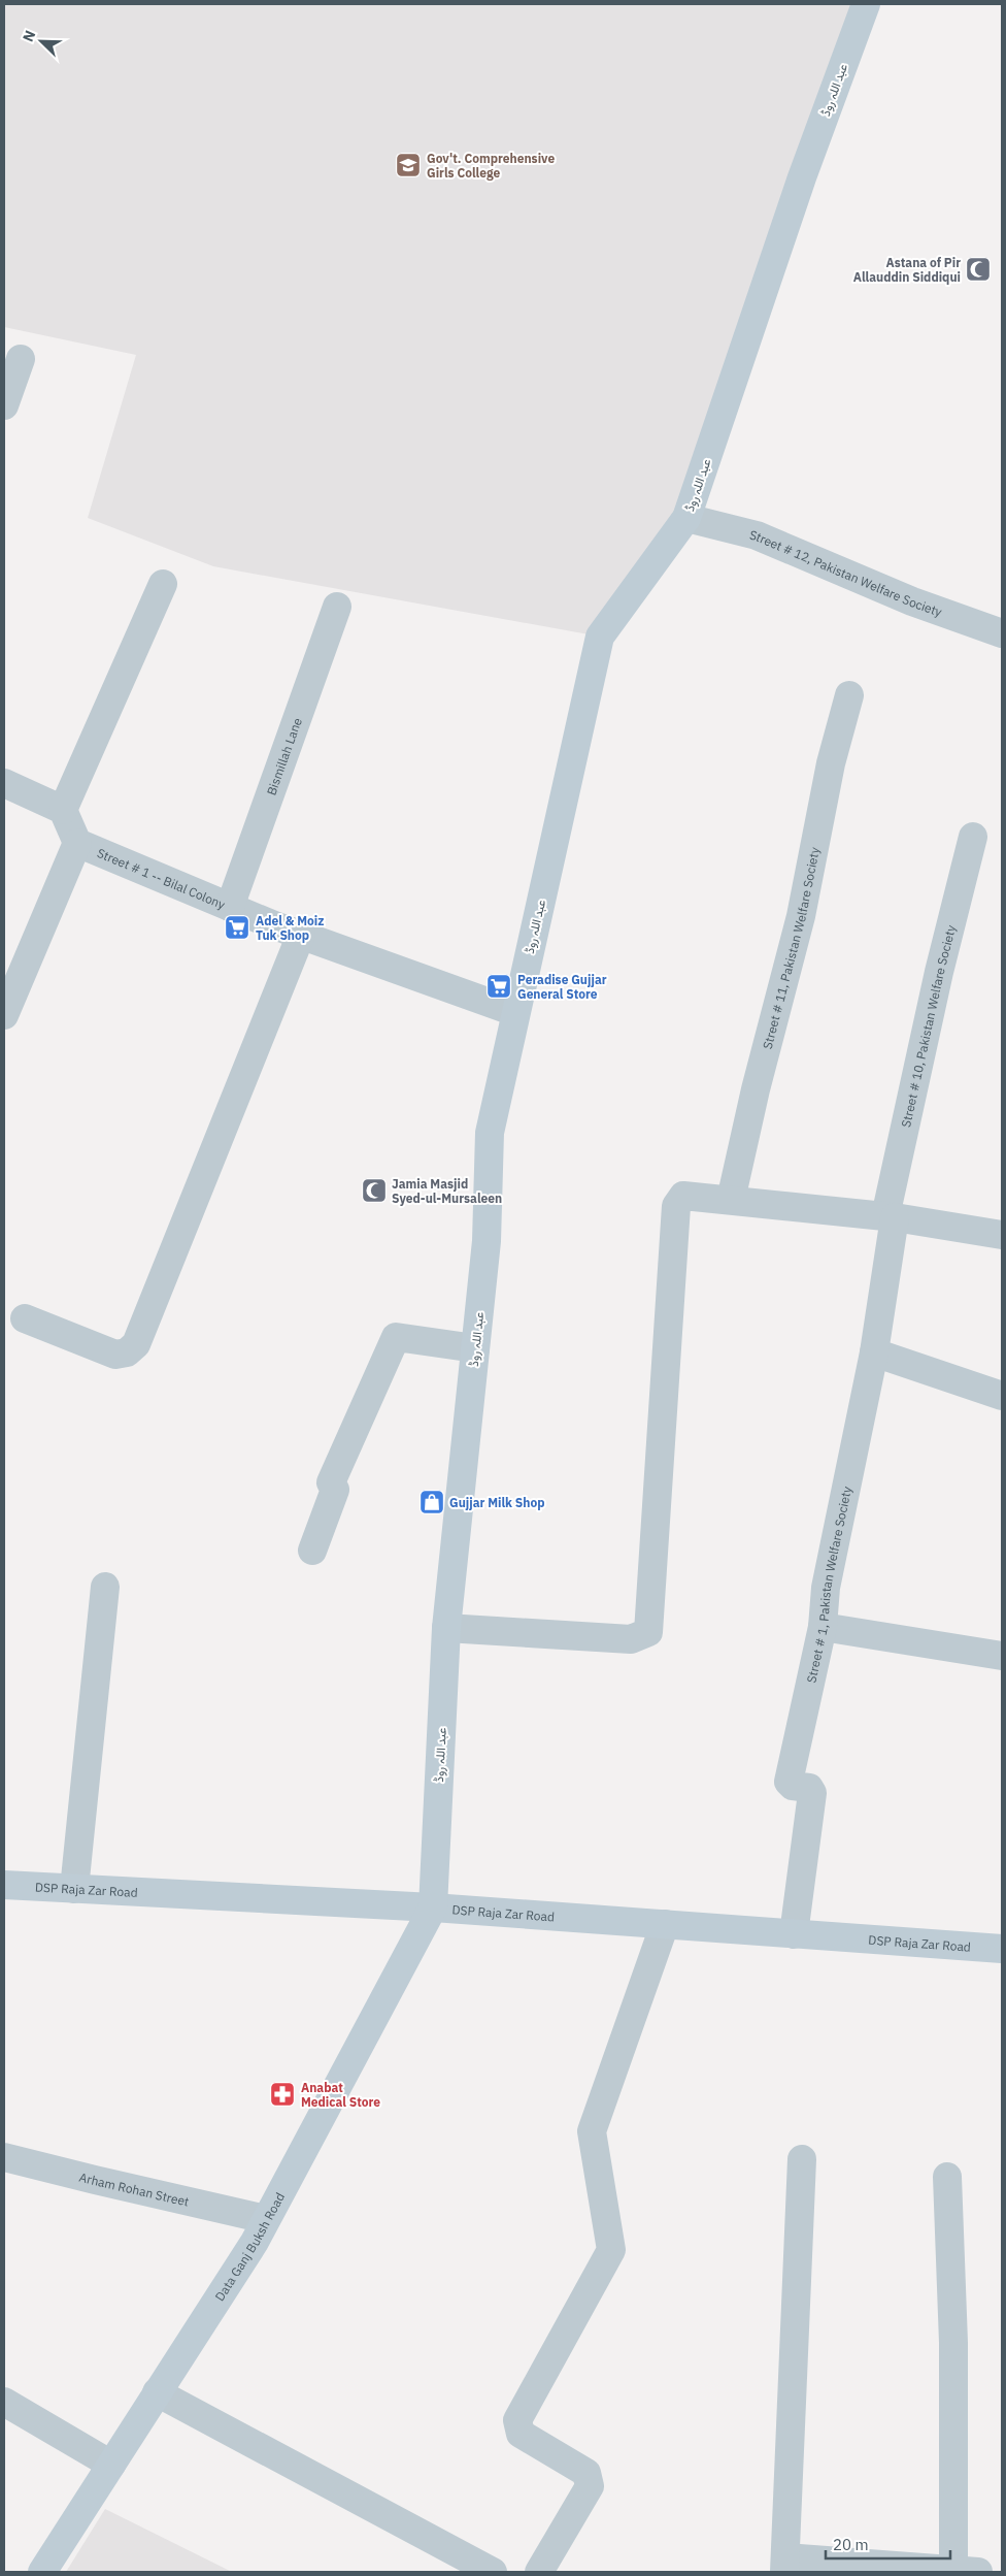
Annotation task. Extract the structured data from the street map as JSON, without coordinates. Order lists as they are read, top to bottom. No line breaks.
{"streets":{"street":["عبد اللہ روڈ","Street # 12, Pakistan Welfare Society","Bismillah Lane","Street # 1 -- Bilal Colony","Street # 11, Pakistan Welfare Society","Street # 10, Pakistan Welfare Society","Street # 1, Pakistan Welfare Society","DSP Raja Zar Road","Arham Rohan Street","Data Ganj Buksh Road"]},"crossings":[["عبد اللہ روڈ","Street # 12, Pakistan Welfare Society"],["عبد اللہ روڈ","Street # 1 -- Bilal Colony"],["عبد اللہ روڈ","DSP Raja Zar Road"],["عبد اللہ روڈ","Data Ganj Buksh Road"],["Bismillah Lane","Street # 1 -- Bilal Colony"],["Street # 10, Pakistan Welfare Society","Street # 1, Pakistan Welfare Society"],["Street # 1, Pakistan Welfare Society","DSP Raja Zar Road"],["DSP Raja Zar Road","Data Ganj Buksh Road"],["Arham Rohan Street","Data Ganj Buksh Road"]],"places":{"school or university":["Gov't. Comprehensive Girls College"],"mosque":["Astana of Pir Allauddin Siddiqui","Jamia Masjid Syed-ul-Mursaleen"],"supermarket":["Adel & Moiz Tuk Shop","Peradise Gujjar General Store"],"shop":["Gujjar Milk Shop"],"pharmacy":["Anabat Medical Store"]},"scale_bar":"20 m","north":"top left"}
